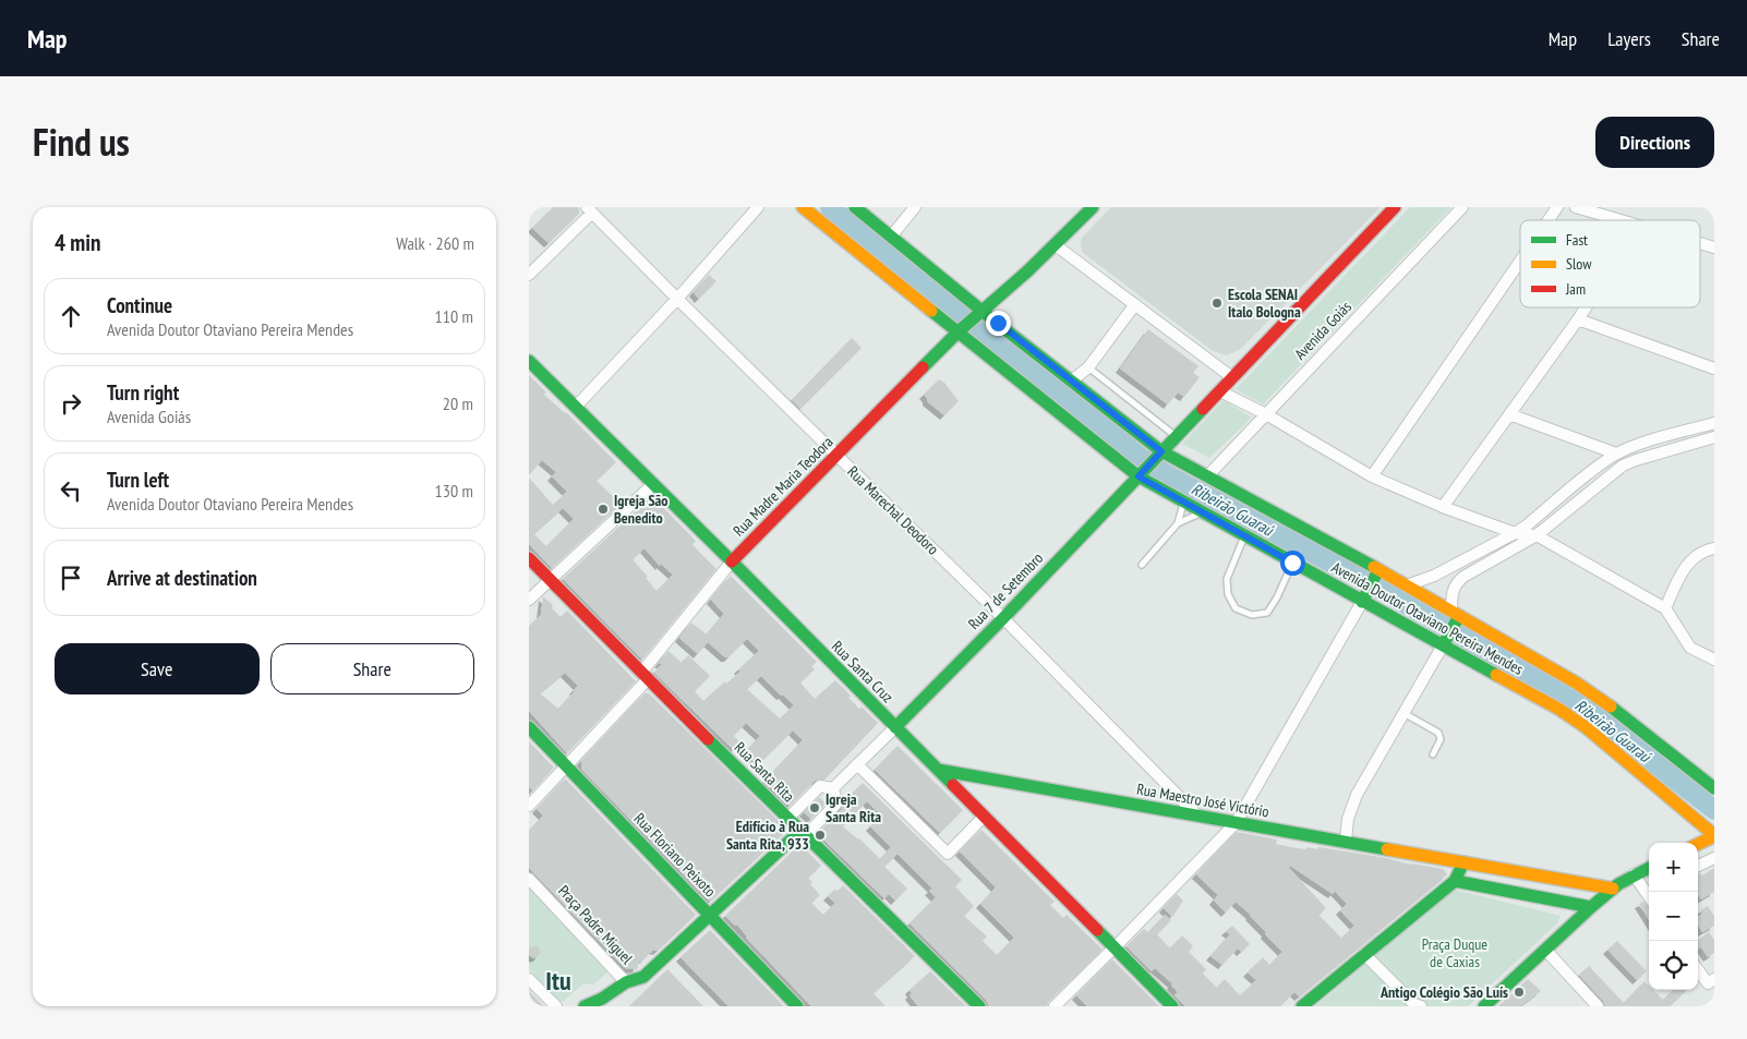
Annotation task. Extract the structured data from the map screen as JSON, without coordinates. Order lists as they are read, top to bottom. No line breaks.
{"streets":{"street":["Avenida Goiás","Rua Madre Maria Teodora","Rua Marechal Deodoro","Rua 7 de Setembro","Avenida Doutor Otaviano Pereira Mendes","Rua Santa Cruz","Rua Santa Rita","Rua Maestro José Victório","Rua Floriano Peixoto","Praça Padre Miguel"]},"crossings":[["Avenida Goiás","Avenida Doutor Otaviano Pereira Mendes"],["Rua Madre Maria Teodora","Rua Marechal Deodoro"],["Rua Madre Maria Teodora","Avenida Doutor Otaviano Pereira Mendes"],["Rua Madre Maria Teodora","Rua Santa Cruz"],["Rua Madre Maria Teodora","Rua Santa Rita"],["Rua Madre Maria Teodora","Rua Floriano Peixoto"],["Rua Marechal Deodoro","Rua 7 de Setembro"],["Rua Marechal Deodoro","Rua Maestro José Victório"],["Rua 7 de Setembro","Avenida Doutor Otaviano Pereira Mendes"],["Rua 7 de Setembro","Rua Santa Cruz"],["Rua Santa Cruz","Rua Maestro José Victório"]],"districts":["Itu"],"water":["Ribeirão Guaraú"],"parks":["Praça Duque de Caxias"],"places":["Escola SENAI Italo Bologna","Igreja São Benedito","Igreja Santa Rita","Edifício à Rua Santa Rita, 933","Antigo Colégio São Luís"],"legend":["Fast","Slow","Jam"],"page":{"header":"Map","nav":["Map","Layers","Share"],"title":"Find us","buttons":["Directions",["Save","Share"]],"heading":["4 min","Walk · 260 m"],"list":[["Continue","Avenida Doutor Otaviano Pereira Mendes","110 m"],["Turn right","Avenida Goiás","20 m"],["Turn left","Avenida Doutor Otaviano Pereira Mendes","130 m"],"Arrive at destination"],"map_buttons":["+","−"]}}
